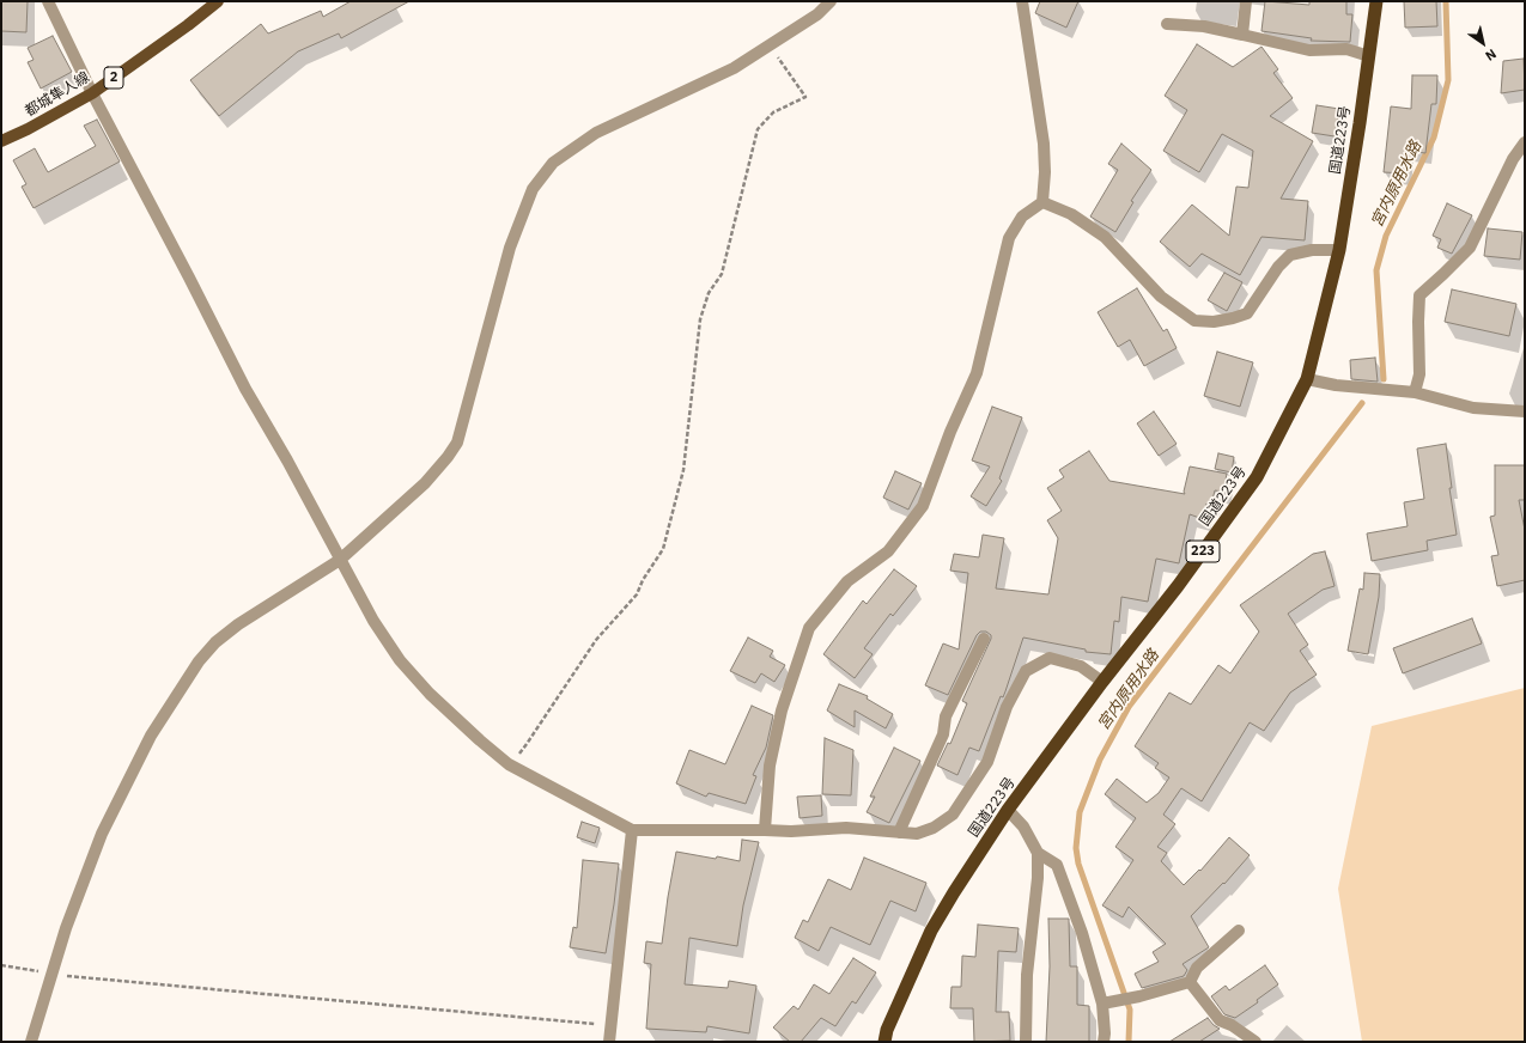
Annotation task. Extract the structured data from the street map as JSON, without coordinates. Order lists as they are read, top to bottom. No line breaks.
{"streets":{"highway":["国道223号","223"],"main road":["2","都城隼人線"]},"water":["宮内原用水路"],"north":"bottom right"}
